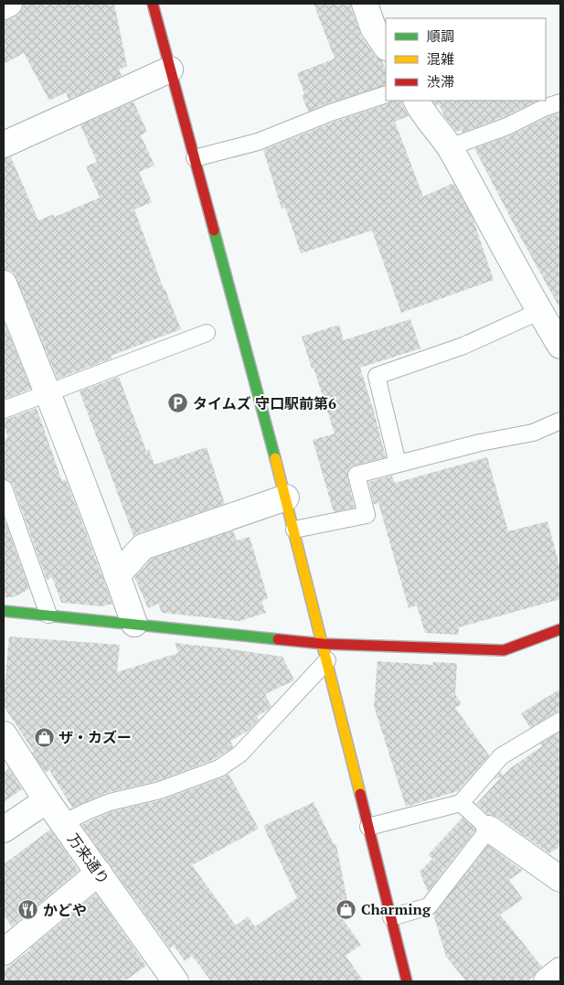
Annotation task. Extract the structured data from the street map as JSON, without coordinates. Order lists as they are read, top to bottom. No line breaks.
{"streets":{"street":["万来通り"]},"places":{"parking":["タイムズ 守口駅前第6"],"shop":["ザ・カズー","Charming"],"restaurant":["かどや"]},"legend":["順調","混雑","渋滞"]}
